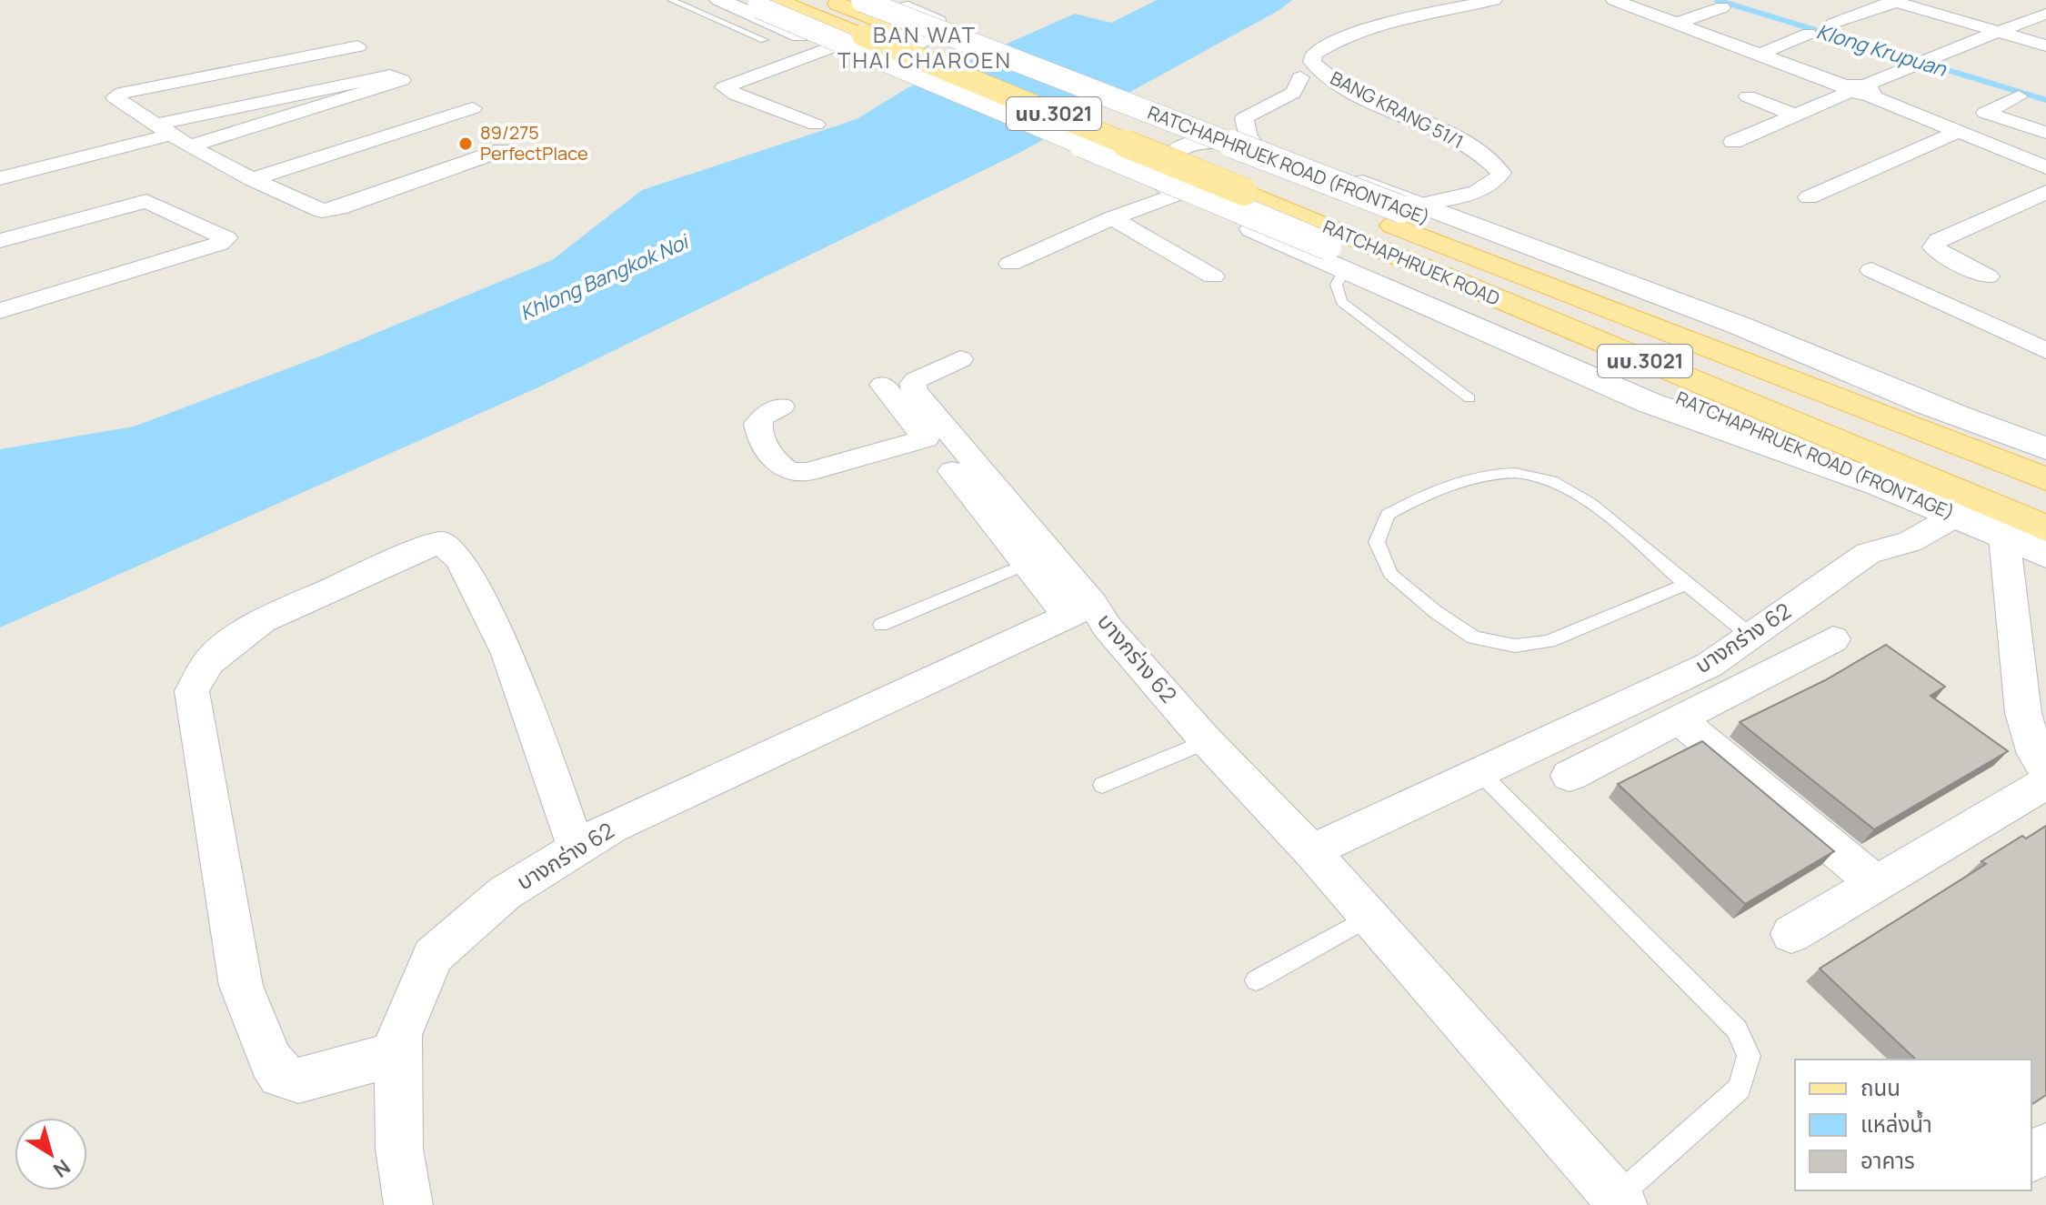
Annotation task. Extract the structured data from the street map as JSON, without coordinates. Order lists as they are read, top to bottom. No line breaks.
{"streets":{"main road":["นบ.3021","RATCHAPHRUEK ROAD (FRONTAGE)","RATCHAPHRUEK ROAD"],"street":["BANG KRANG 51/1","บางกร่าง 62"]},"crossings":[["BANG KRANG 51/1","RATCHAPHRUEK ROAD (FRONTAGE)"],["RATCHAPHRUEK ROAD (FRONTAGE)","RATCHAPHRUEK ROAD"],["RATCHAPHRUEK ROAD (FRONTAGE)","บางกร่าง 62"]],"districts":["BAN WAT THAI CHAROEN"],"water":["Klong Krupuan","Khlong Bangkok Noi"],"places":["89/275 PerfectPlace"],"legend":["ถนน","แหล่งน้ำ","อาคาร"],"north":"bottom right"}
